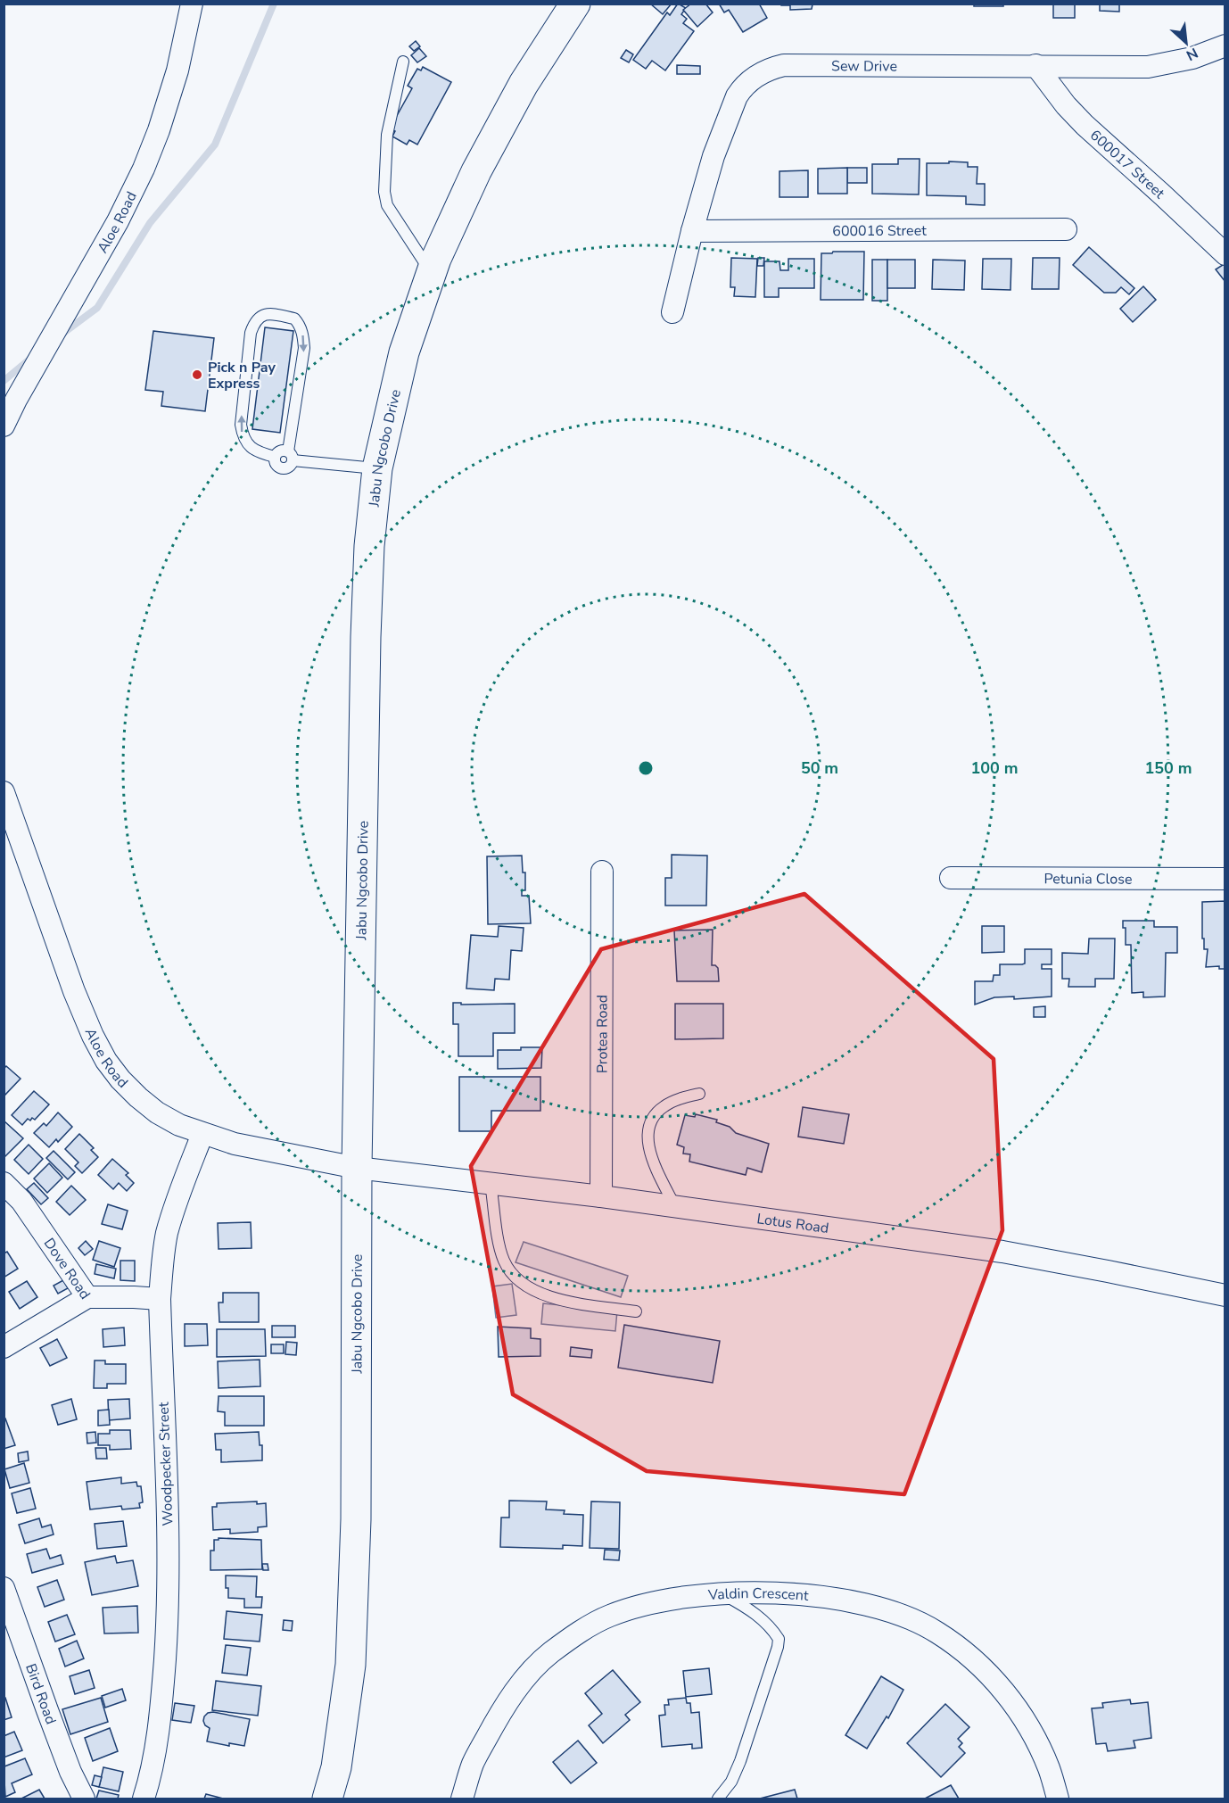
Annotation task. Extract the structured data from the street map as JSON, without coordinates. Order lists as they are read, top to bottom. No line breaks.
{"streets":{"main road":["Jabu Ngcobo Drive"],"street":["Sew Drive","600017 Street","Aloe Road","600016 Street","Petunia Close","Protea Road","Lotus Road","Dove Road","Woodpecker Street","Valdin Crescent","Bird Road"]},"crossings":[["Sew Drive","600017 Street"],["Sew Drive","600016 Street"],["Aloe Road","Jabu Ngcobo Drive"],["Aloe Road","Lotus Road"],["Aloe Road","Woodpecker Street"],["Jabu Ngcobo Drive","Lotus Road"],["Protea Road","Lotus Road"],["Dove Road","Woodpecker Street"]],"places":["Pick n Pay Express"],"north":"bottom right","rings":["50 m","100 m","150 m"]}
